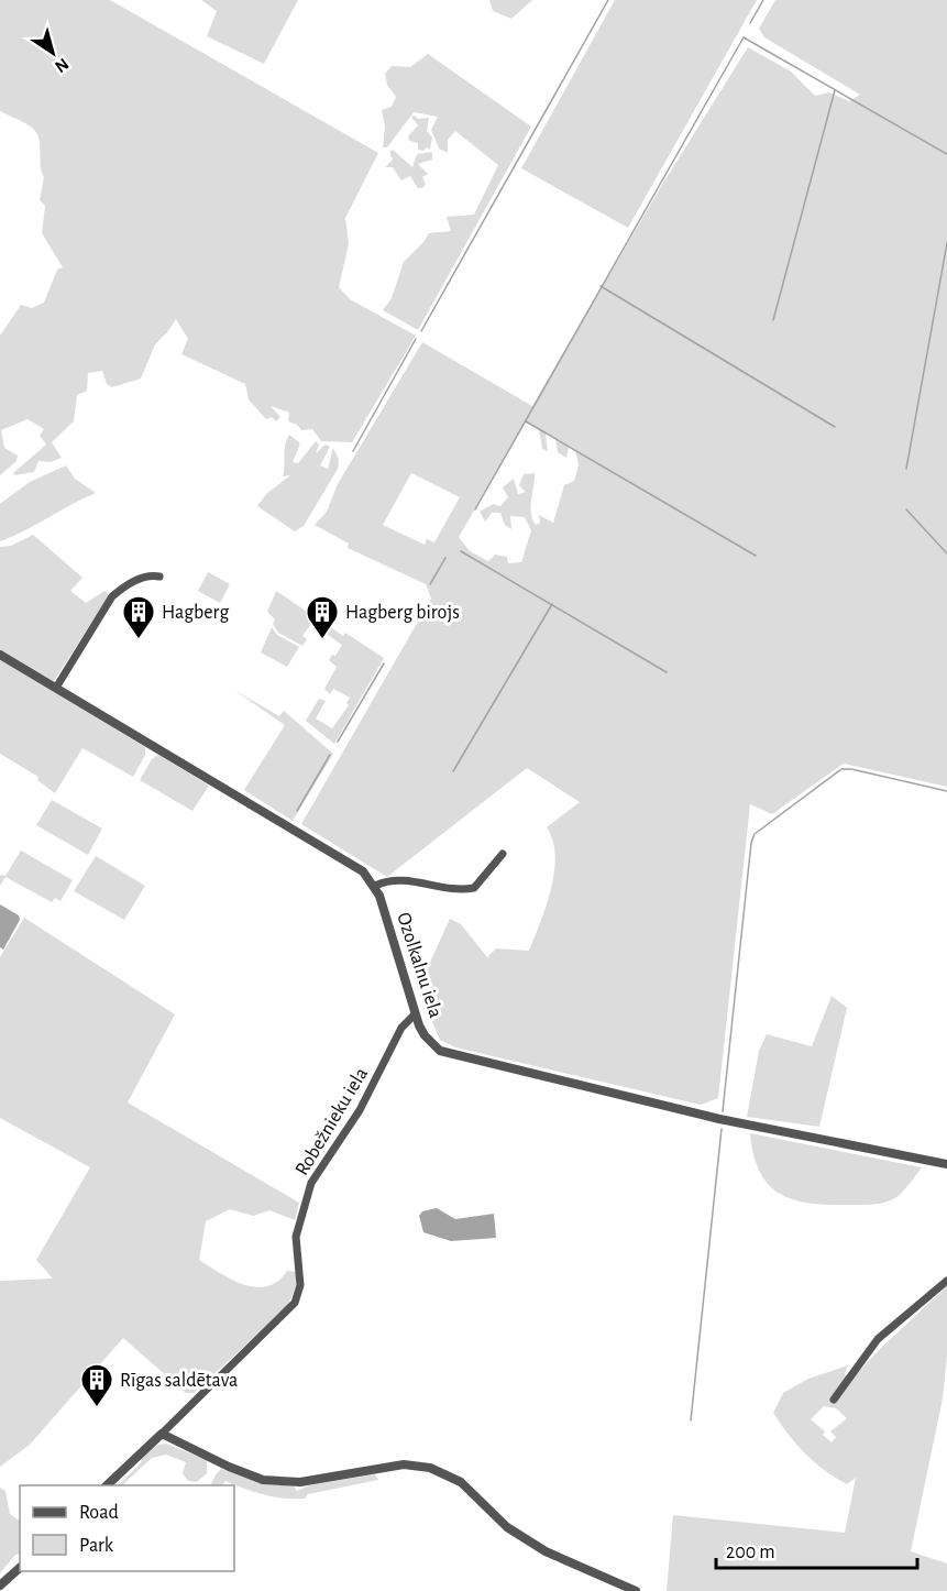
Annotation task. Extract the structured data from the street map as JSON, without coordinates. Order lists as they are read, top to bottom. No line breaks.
{"streets":{"street":["Ozolkalnu iela","Robežnieku iela"]},"crossings":[["Ozolkalnu iela","Robežnieku iela"]],"places":{"building":["Hagberg","Hagberg birojs","Rīgas saldētava"]},"legend":["Road","Park"],"scale_bar":"200 m","north":"bottom right"}
